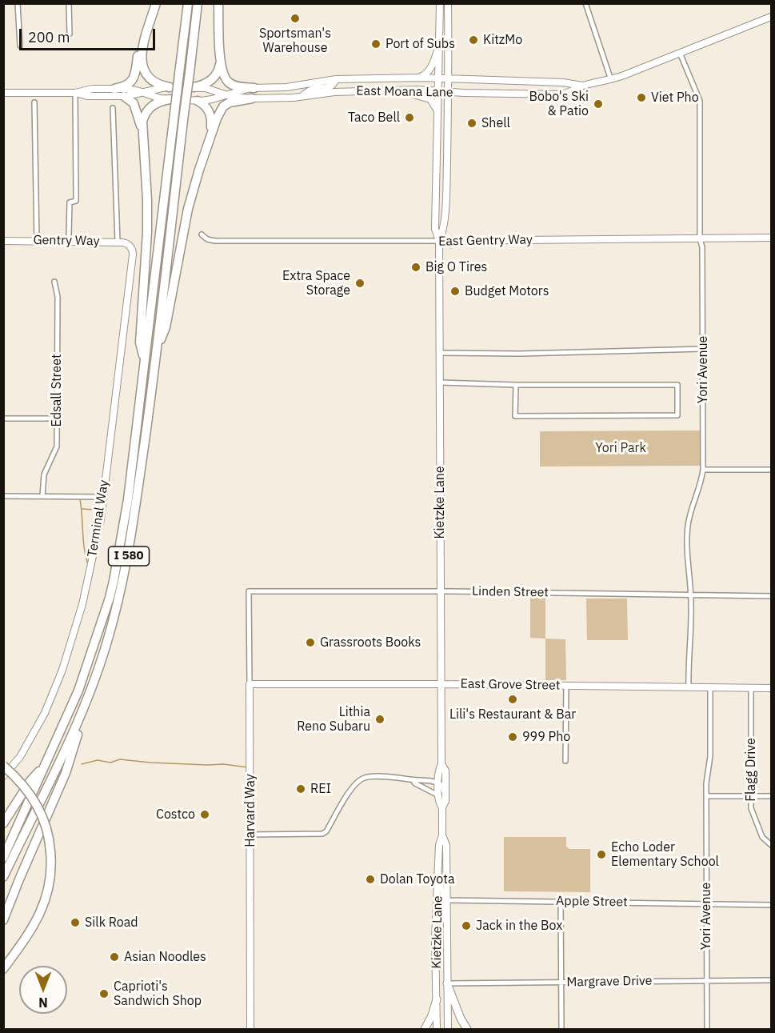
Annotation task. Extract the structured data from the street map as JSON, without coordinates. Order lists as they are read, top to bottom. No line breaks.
{"streets":{"highway":["I 580"],"main road":["East Moana Lane","Gentry Way","East Gentry Way","Kietzke Lane","Terminal Way","East Grove Street","Harvard Way"],"street":["Yori Avenue","Edsall Street","Linden Street","Flagg Drive","Apple Street","Margrave Drive"]},"crossings":[["East Moana Lane","Yori Avenue"],["East Moana Lane","Kietzke Lane"],["Gentry Way","Terminal Way"],["East Gentry Way","Yori Avenue"],["East Gentry Way","Kietzke Lane"],["Yori Avenue","Linden Street"],["Yori Avenue","East Grove Street"],["Yori Avenue","Apple Street"],["Yori Avenue","Margrave Drive"],["Kietzke Lane","Linden Street"],["Kietzke Lane","East Grove Street"],["Kietzke Lane","Apple Street"],["Kietzke Lane","Margrave Drive"],["Linden Street","Harvard Way"],["East Grove Street","Flagg Drive"],["East Grove Street","Harvard Way"]],"parks":["Yori Park"],"places":["Sportsman's Warehouse","KitzMo","Port of Subs","Viet Pho","Bobo's Ski & Patio","Taco Bell","Shell","Big O Tires","Extra Space Storage","Budget Motors","Grassroots Books","Lili's Restaurant & Bar","Lithia Reno Subaru","999 Pho","REI","Costco","Echo Loder Elementary School","Dolan Toyota","Silk Road","Jack in the Box","Asian Noodles","Caprioti's Sandwich Shop"],"scale_bar":"200 m","north":"bottom"}
